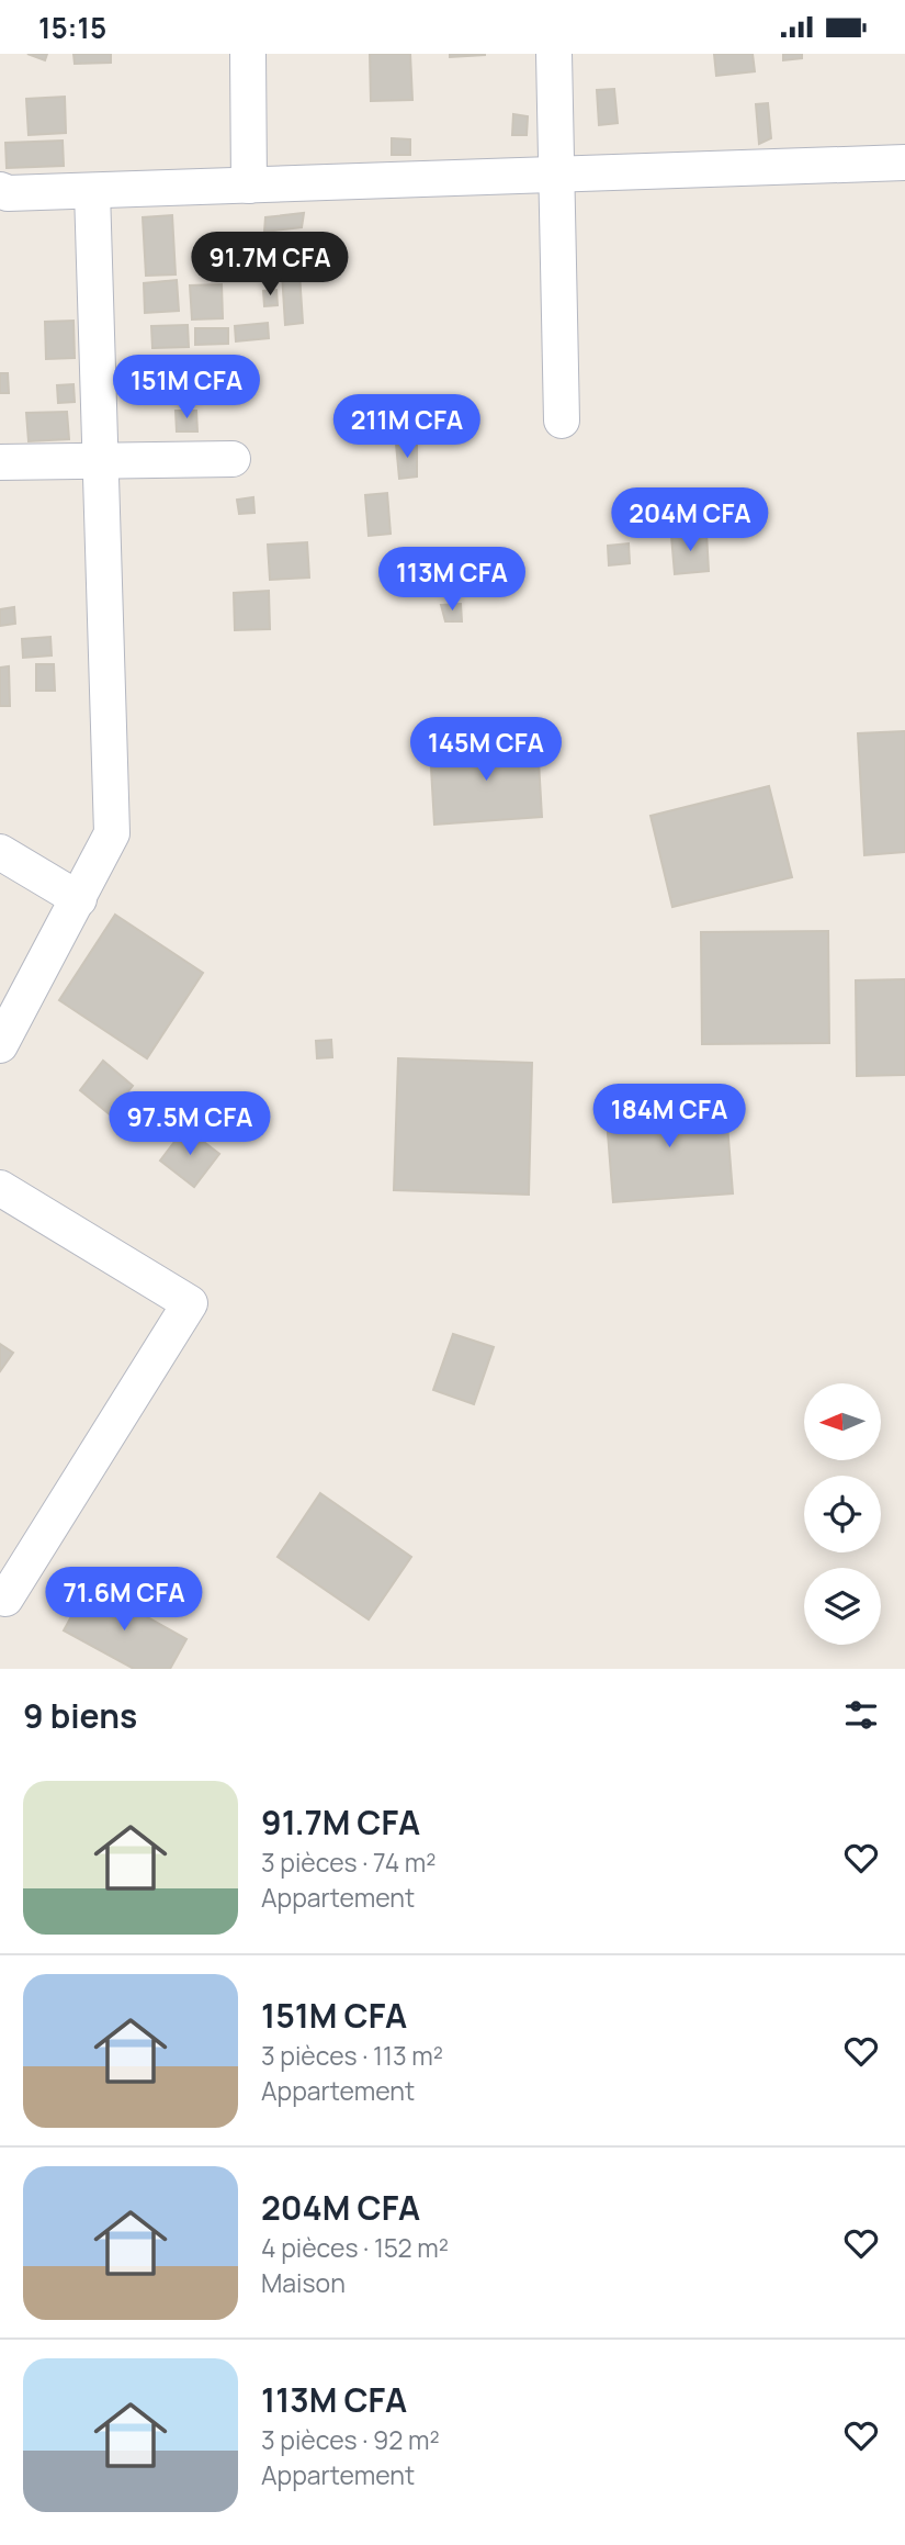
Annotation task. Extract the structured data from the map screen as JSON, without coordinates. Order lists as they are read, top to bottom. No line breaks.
{"north":"left","page":{"status":"15:15","price":["91.7M CFA","151M CFA","211M CFA","204M CFA","113M CFA","145M CFA","184M CFA","97.5M CFA","71.6M CFA"],"heading":"9 biens","list":[{"name":"91.7M CFA","note":"3 pièces · 74 m² · Appartement"},{"name":"151M CFA","note":"3 pièces · 113 m² · Appartement"},{"name":"204M CFA","note":"4 pièces · 152 m² · Maison"},{"name":"113M CFA","note":"3 pièces · 92 m² · Appartement"}]}}
